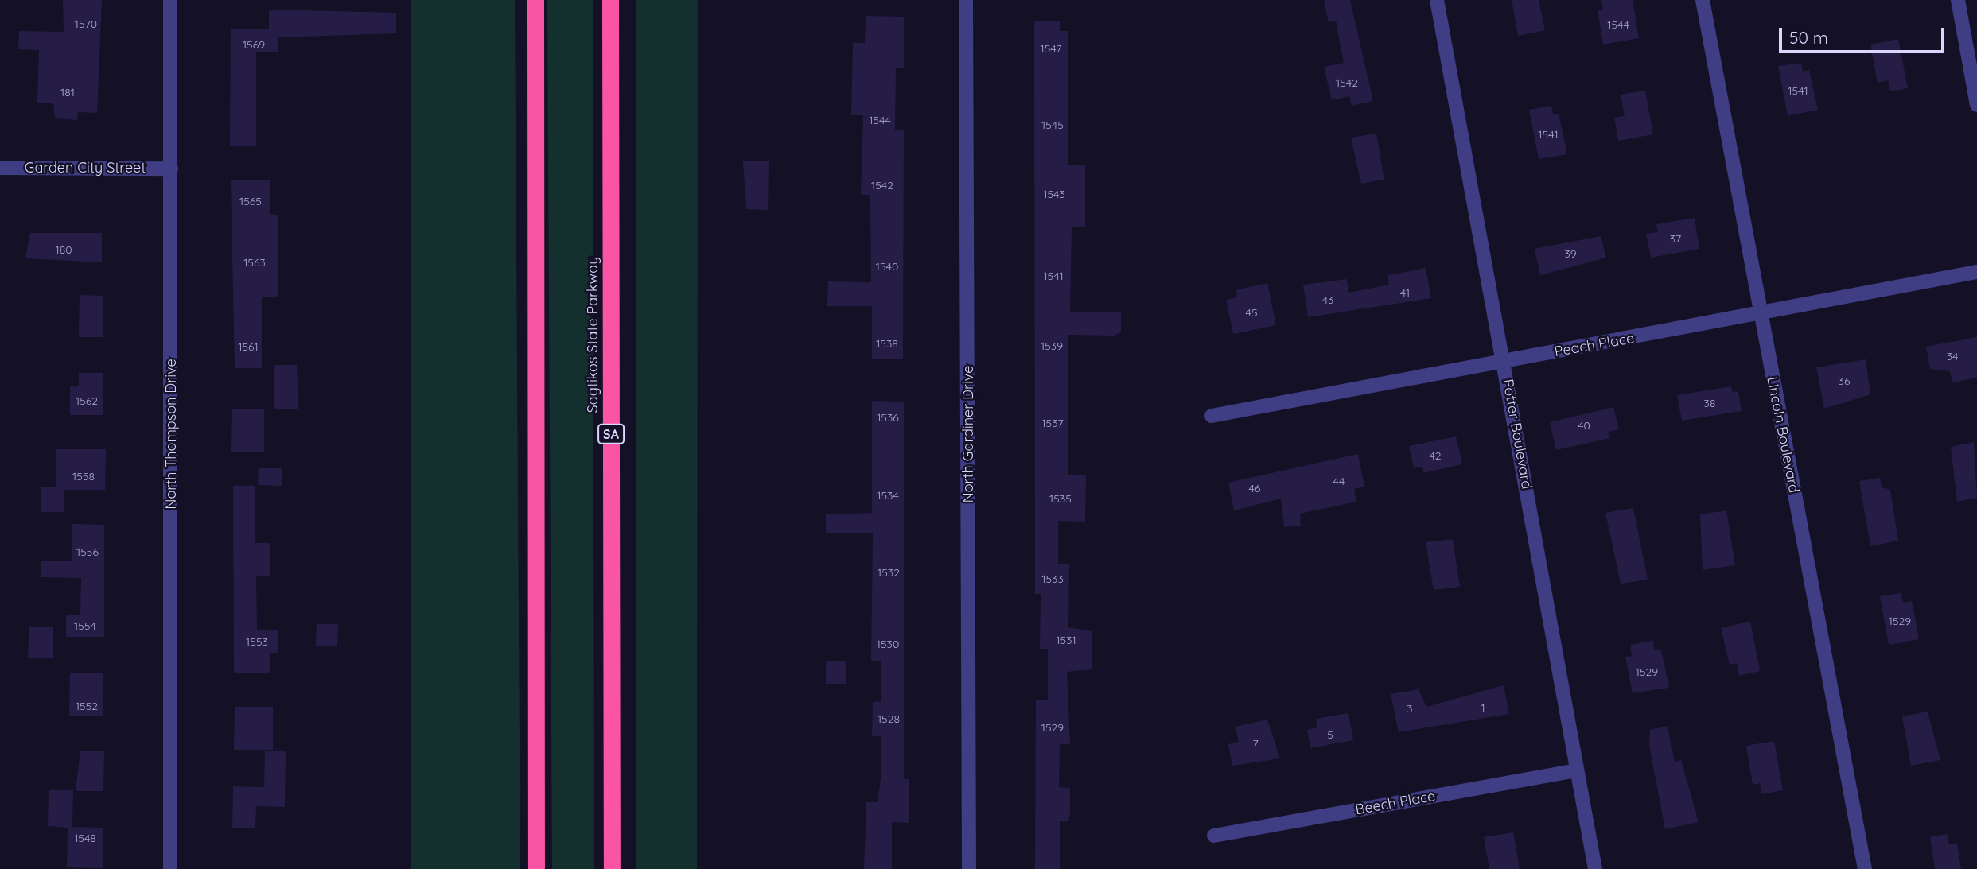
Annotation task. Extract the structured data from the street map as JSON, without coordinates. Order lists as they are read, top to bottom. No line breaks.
{"streets":{"highway":["Sagtikos State Parkway","SA"],"street":["Garden City Street","Peach Place","North Thompson Drive","North Gardiner Drive","Potter Boulevard","Lincoln Boulevard","Beech Place"]},"crossings":[["Garden City Street","North Thompson Drive"],["Peach Place","Potter Boulevard"],["Peach Place","Lincoln Boulevard"],["Potter Boulevard","Beech Place"]],"house_numbers":["1570","1544","1569","1547","1542","1541","181","1544","1545","1541","1542","1543","1565","37","180","39","1563","1540","1541","41","43","45","1538","1539","1561","34","36","1562","38","1536","1537","40","42","1558","44","46","1534","1535","1556","1532","1533","1529","1554","1531","1553","1530","1529","1552","1","3","1528","1529","5","7","1548"],"scale_bar":"50 m"}
